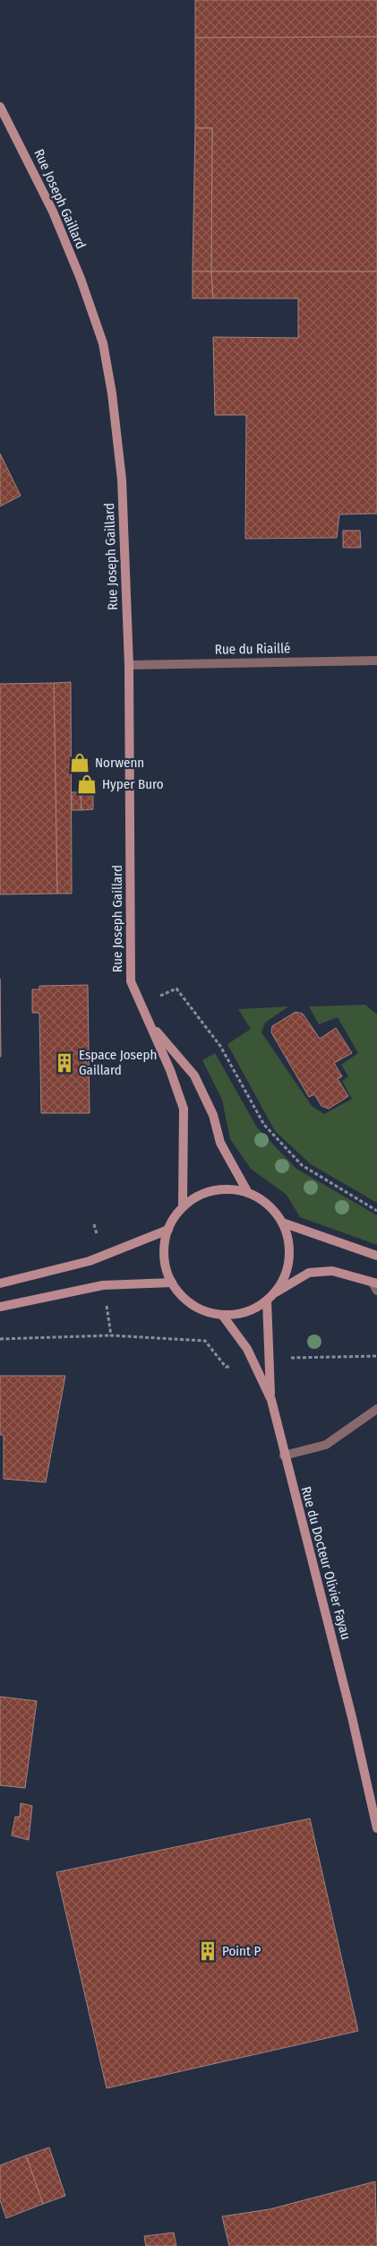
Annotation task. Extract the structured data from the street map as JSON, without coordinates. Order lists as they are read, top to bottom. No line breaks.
{"streets":{"main road":["Rue Joseph Gaillard","Rue du Docteur Olivier Fayau"],"lane":["Rue du Riaillé"]},"crossings":[["Rue Joseph Gaillard","Rue du Riaillé"],["Rue Joseph Gaillard","Rue du Docteur Olivier Fayau"]],"places":{"shop":["Norwenn","Hyper Buro"],"building":["Espace Joseph Gaillard","Point P"]}}
